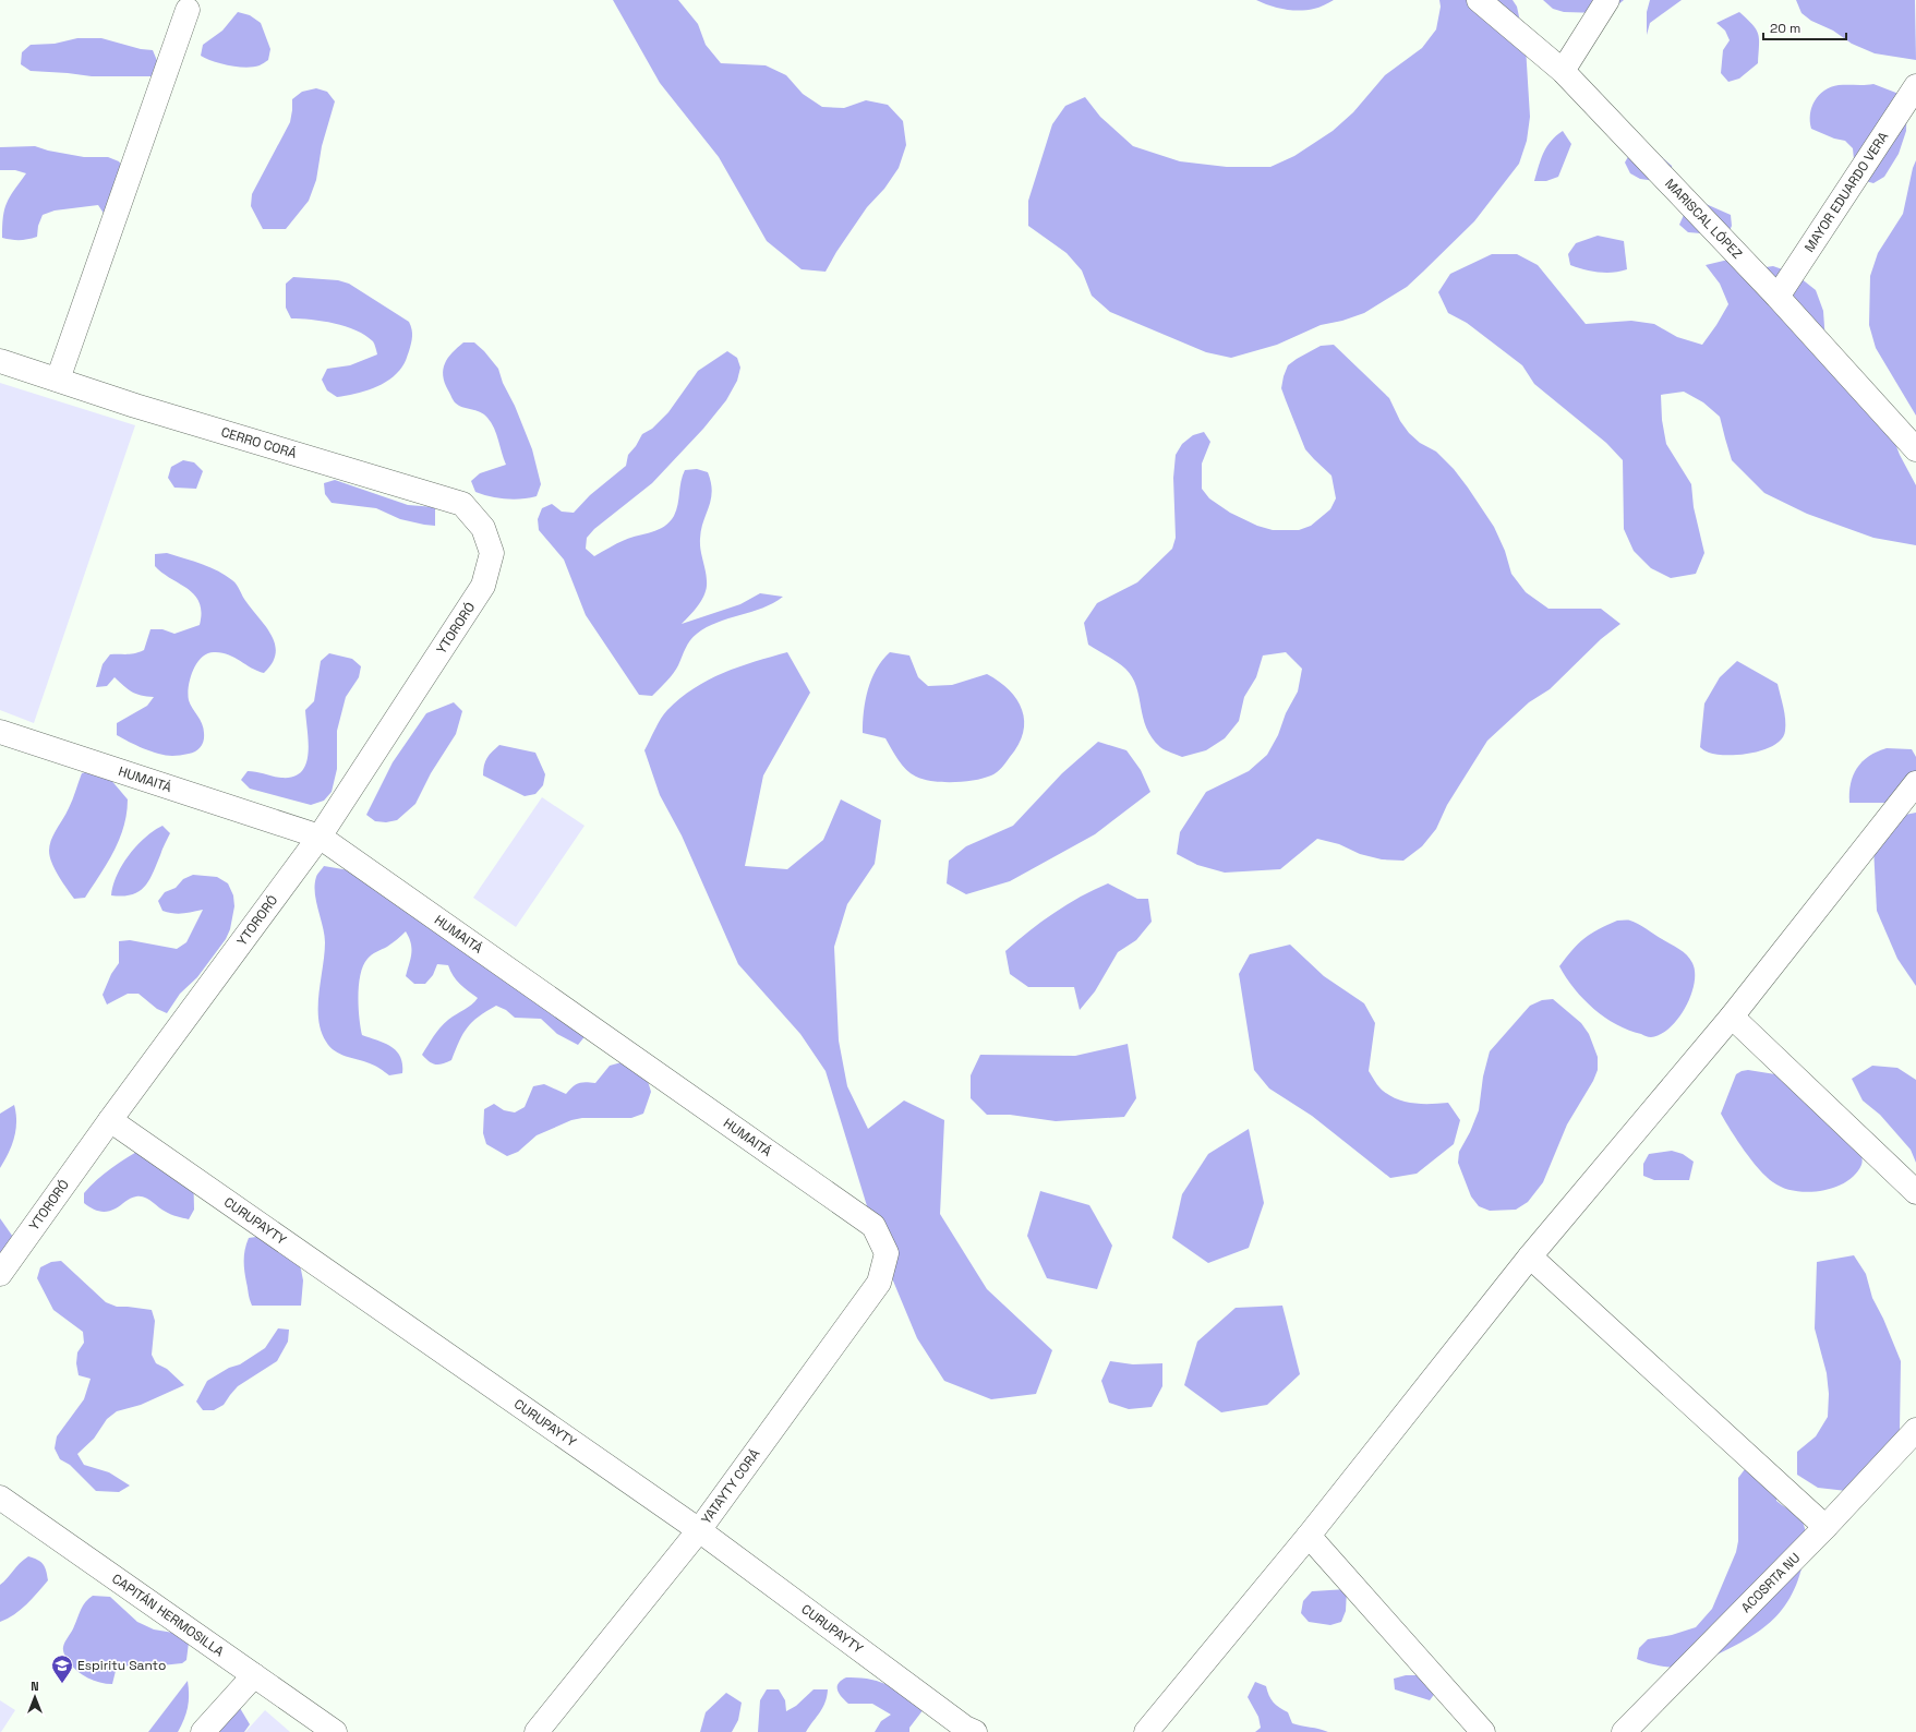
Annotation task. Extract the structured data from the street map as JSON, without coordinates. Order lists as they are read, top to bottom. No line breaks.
{"streets":{"street":["MAYOR EDUARDO VERA","MARISCAL LÓPEZ","CERRO CORÁ","YTORORÓ","HUMAITÁ","CURUPAYTY","YATAYTY CORÁ","ACOSRTA NU","CAPITÁN HERMOSILLA"]},"crossings":[["MAYOR EDUARDO VERA","MARISCAL LÓPEZ"],["CERRO CORÁ","YTORORÓ"],["YTORORÓ","HUMAITÁ"],["YTORORÓ","CURUPAYTY"],["HUMAITÁ","YATAYTY CORÁ"],["CURUPAYTY","YATAYTY CORÁ"]],"places":{"school or university":["Espiritu Santo"]},"scale_bar":"20 m","north":"top"}
